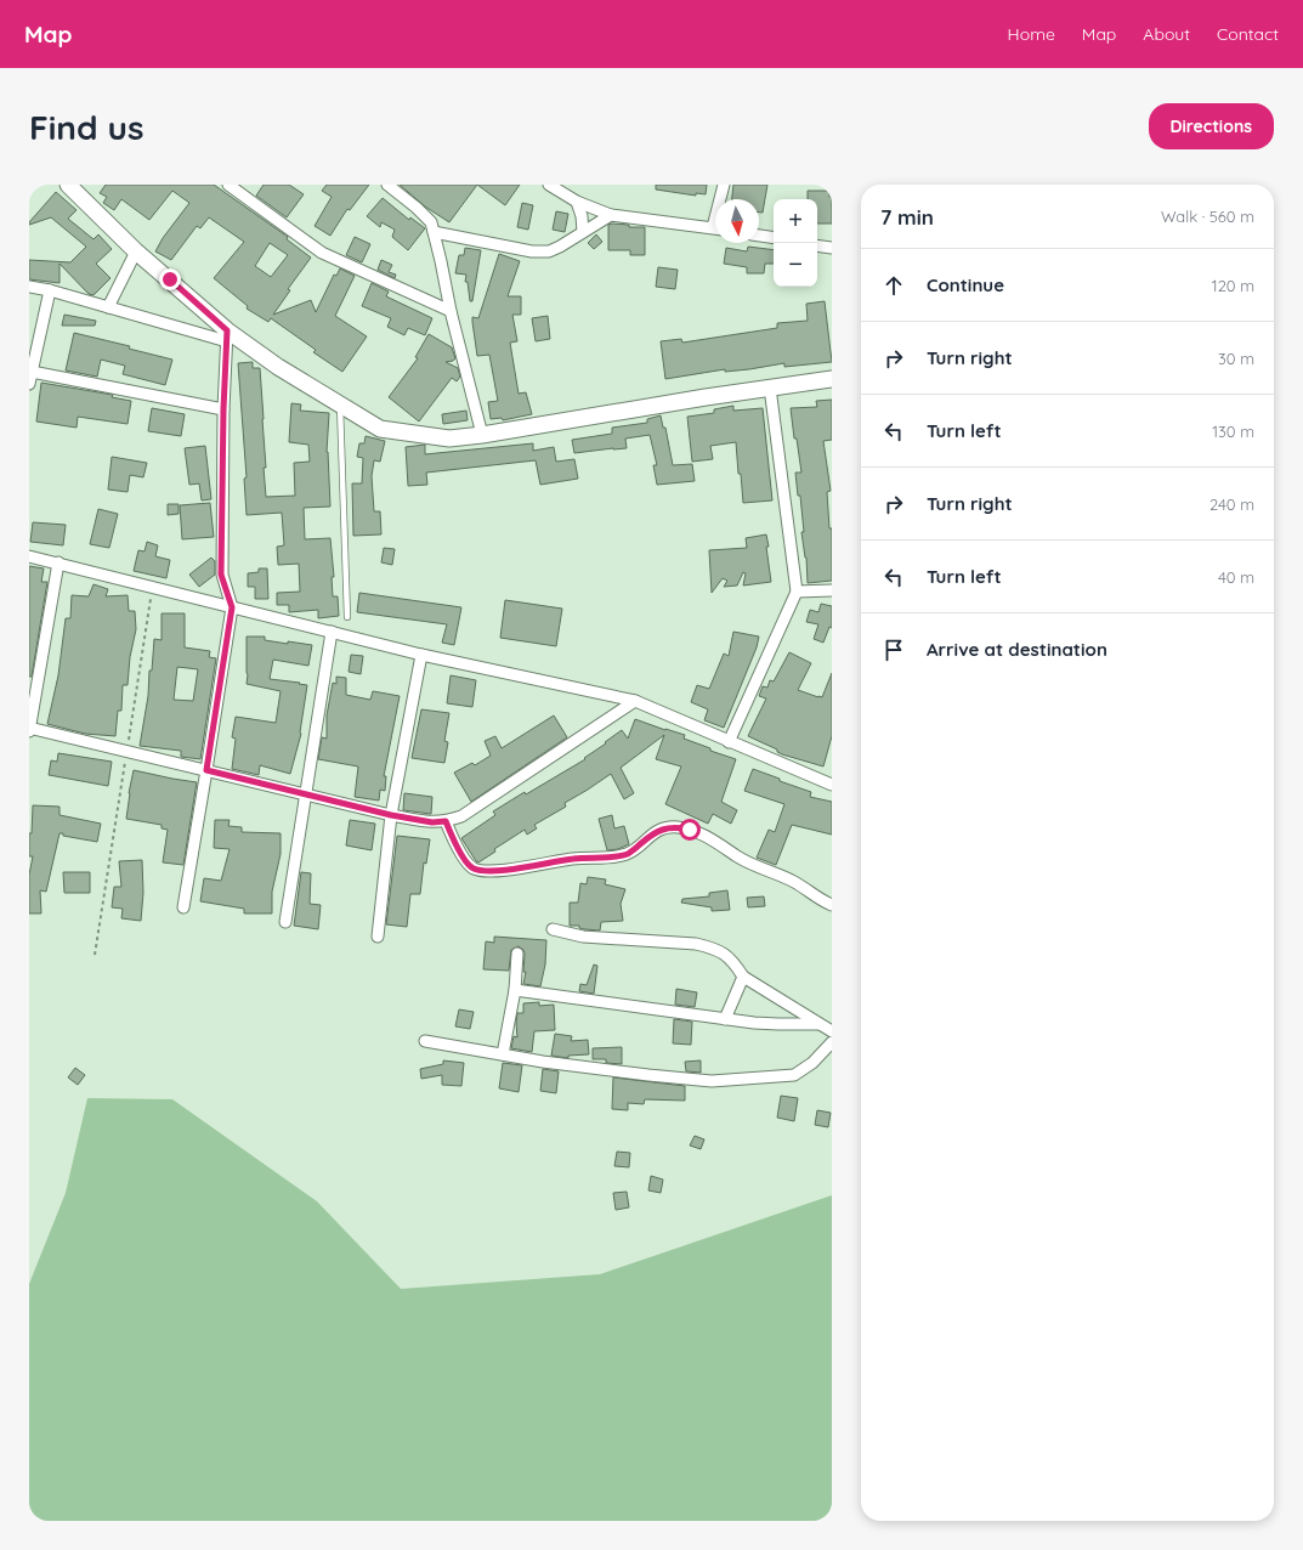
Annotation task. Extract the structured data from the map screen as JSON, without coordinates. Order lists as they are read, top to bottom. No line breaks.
{"north":"bottom","page":{"header":"Map","nav":["Home","Map","About","Contact"],"buttons":"Directions","title":"Find us","heading":["7 min","Walk · 560 m"],"map_buttons":["+","−"],"list":[["Continue","120 m"],["Turn right","30 m"],["Turn left","130 m"],["Turn right","240 m"],["Turn left","40 m"],"Arrive at destination"]}}
